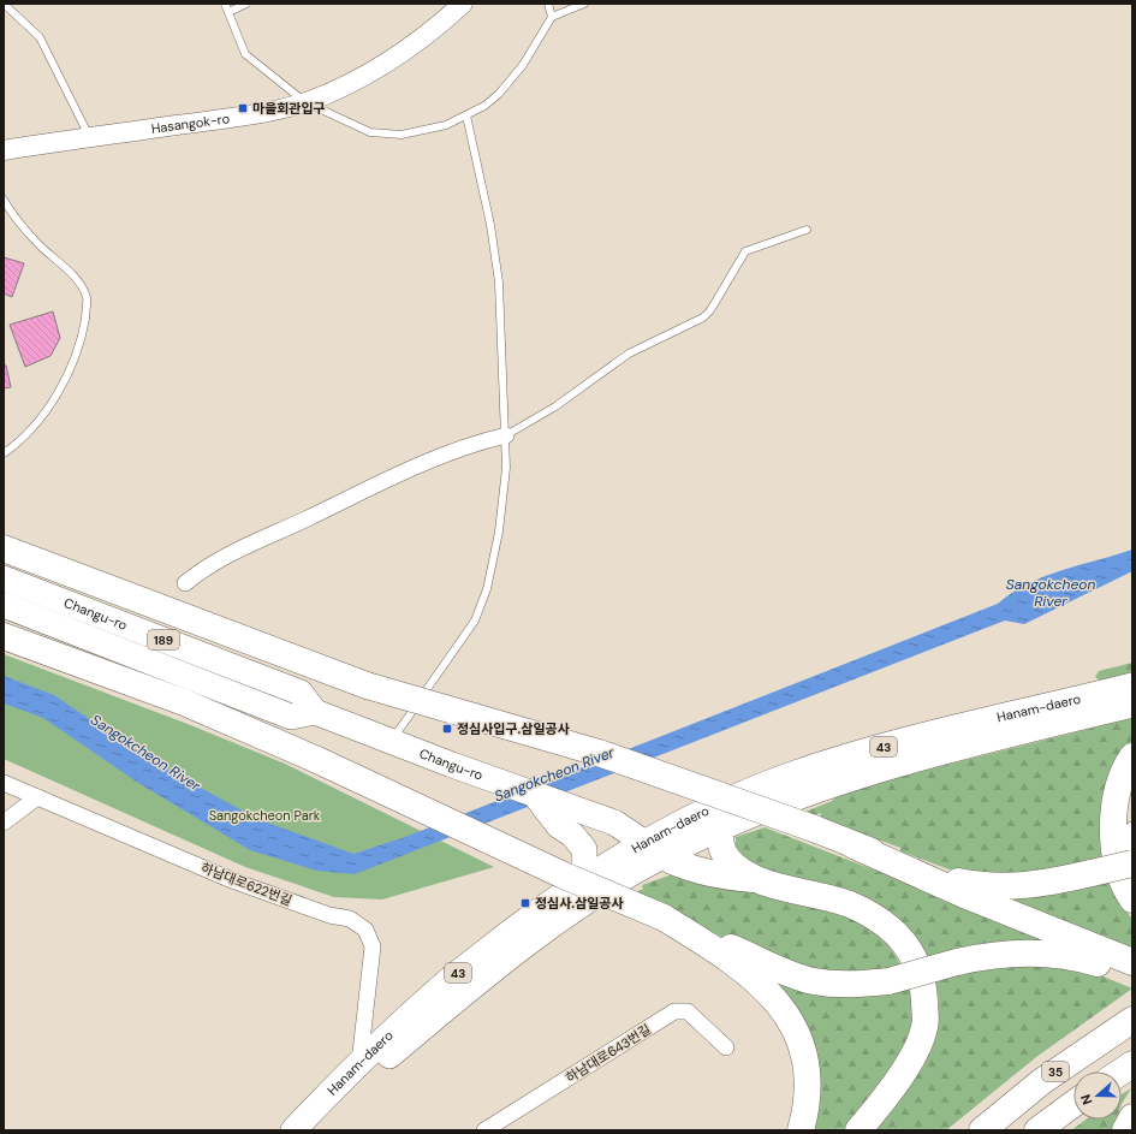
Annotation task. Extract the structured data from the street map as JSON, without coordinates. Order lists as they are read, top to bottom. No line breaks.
{"streets":{"highway":["35"],"main road":["Changu-ro","189","Hanam-daero","43"],"street":["Hasangok-ro","하남대로622번길","하남대로643번길"]},"crossings":[["Changu-ro","Hanam-daero"],["Hanam-daero","하남대로622번길"]],"water":["Sangokcheon River"],"parks":["Sangokcheon Park"],"places":{"transit":["마을회관입구","정심사입구.삼일공사","정심사.삼일공사"]},"north":"left"}
